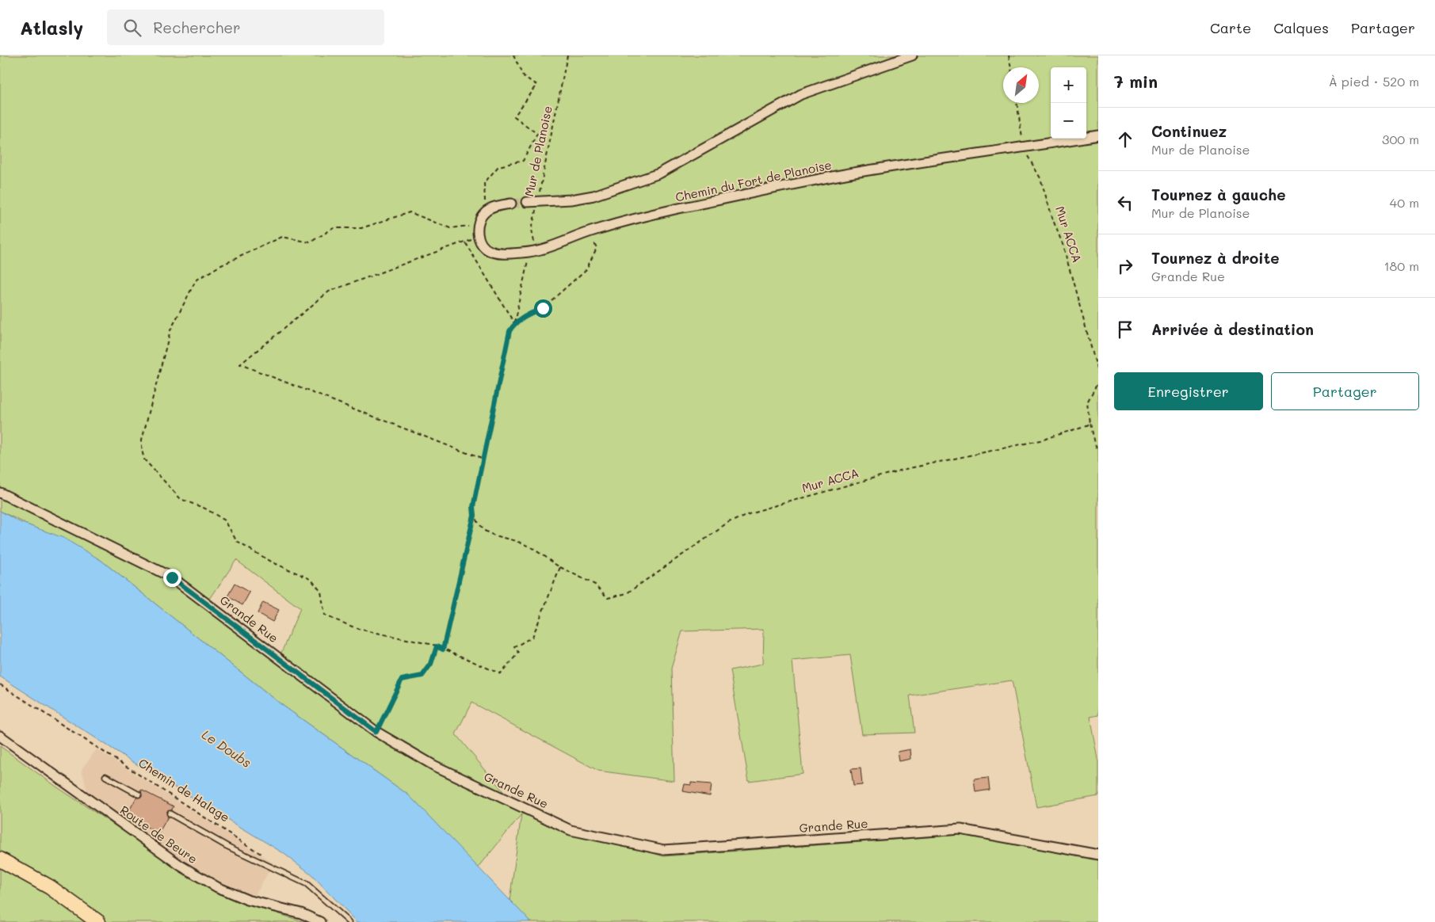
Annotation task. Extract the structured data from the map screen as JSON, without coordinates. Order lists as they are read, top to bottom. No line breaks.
{"streets":{"street":["Chemin du Fort de Planoise","Grande Rue","Route de Beure"],"path":["Mur de Planoise","Mur ACCA","Chemin de Halage"]},"crossings":[["Mur de Planoise","Chemin du Fort de Planoise"],["Chemin du Fort de Planoise","Mur ACCA"]],"water":["Le Doubs"],"north":"top right","page":{"header":"Atlasly","search":"Rechercher","nav":["Carte","Calques","Partager"],"heading":["7 min","À pied · 520 m"],"map_buttons":["+","−"],"list":[["Continuez","Mur de Planoise","300 m"],["Tournez à gauche","Mur de Planoise","40 m"],["Tournez à droite","Grande Rue","180 m"],"Arrivée à destination"],"buttons":["Enregistrer","Partager"]}}
